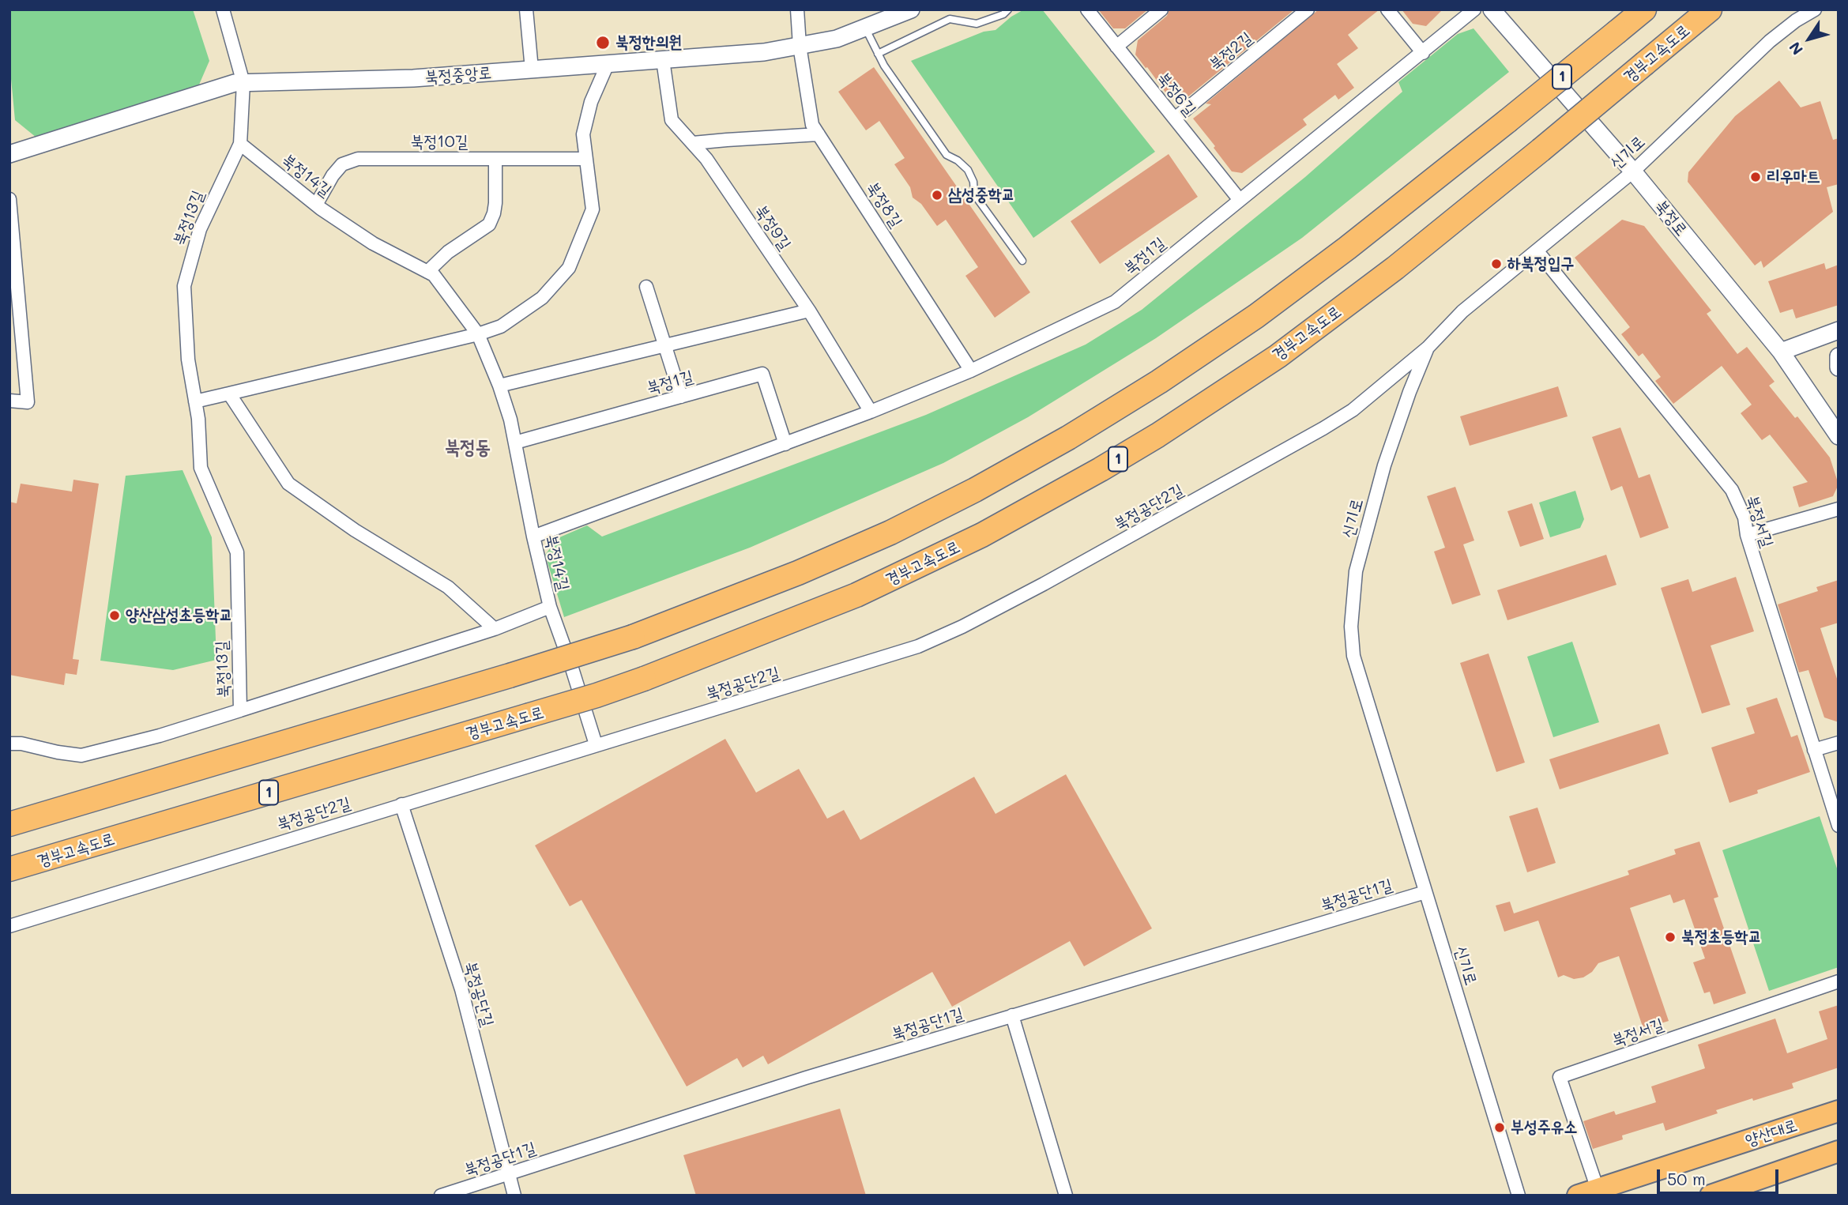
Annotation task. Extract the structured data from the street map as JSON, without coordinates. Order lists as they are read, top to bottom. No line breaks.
{"streets":{"highway":["경부고속도로","1"],"main road":["양산대로"],"street":["북정2길","북정중앙로","북정6길","북정10길","신기로","북정14길","북정8길","북정13길","북정로","북정9길","북정1길","북정공단2길","북정서길","북정공단1길","북정공단길"]},"crossings":[["북정2길","북정6길"],["북정중앙로","북정8길"],["북정중앙로","북정13길"],["북정중앙로","북정9길"],["북정6길","북정1길"],["북정10길","북정14길"],["신기로","북정로"],["신기로","북정공단2길"],["신기로","북정서길"],["신기로","북정공단1길"],["북정14길","북정13길"],["북정14길","북정1길"],["북정14길","북정공단2길"],["북정8길","북정1길"],["북정9길","북정1길"],["북정공단2길","북정공단길"],["북정서길","양산대로"],["북정공단1길","북정공단길"]],"districts":["북정동"],"places":["북정한의원","리우마트","삼성중학교","하북정입구","양산삼성초등학교","북정초등학교","부성주유소"],"scale_bar":"50 m","north":"bottom left"}
